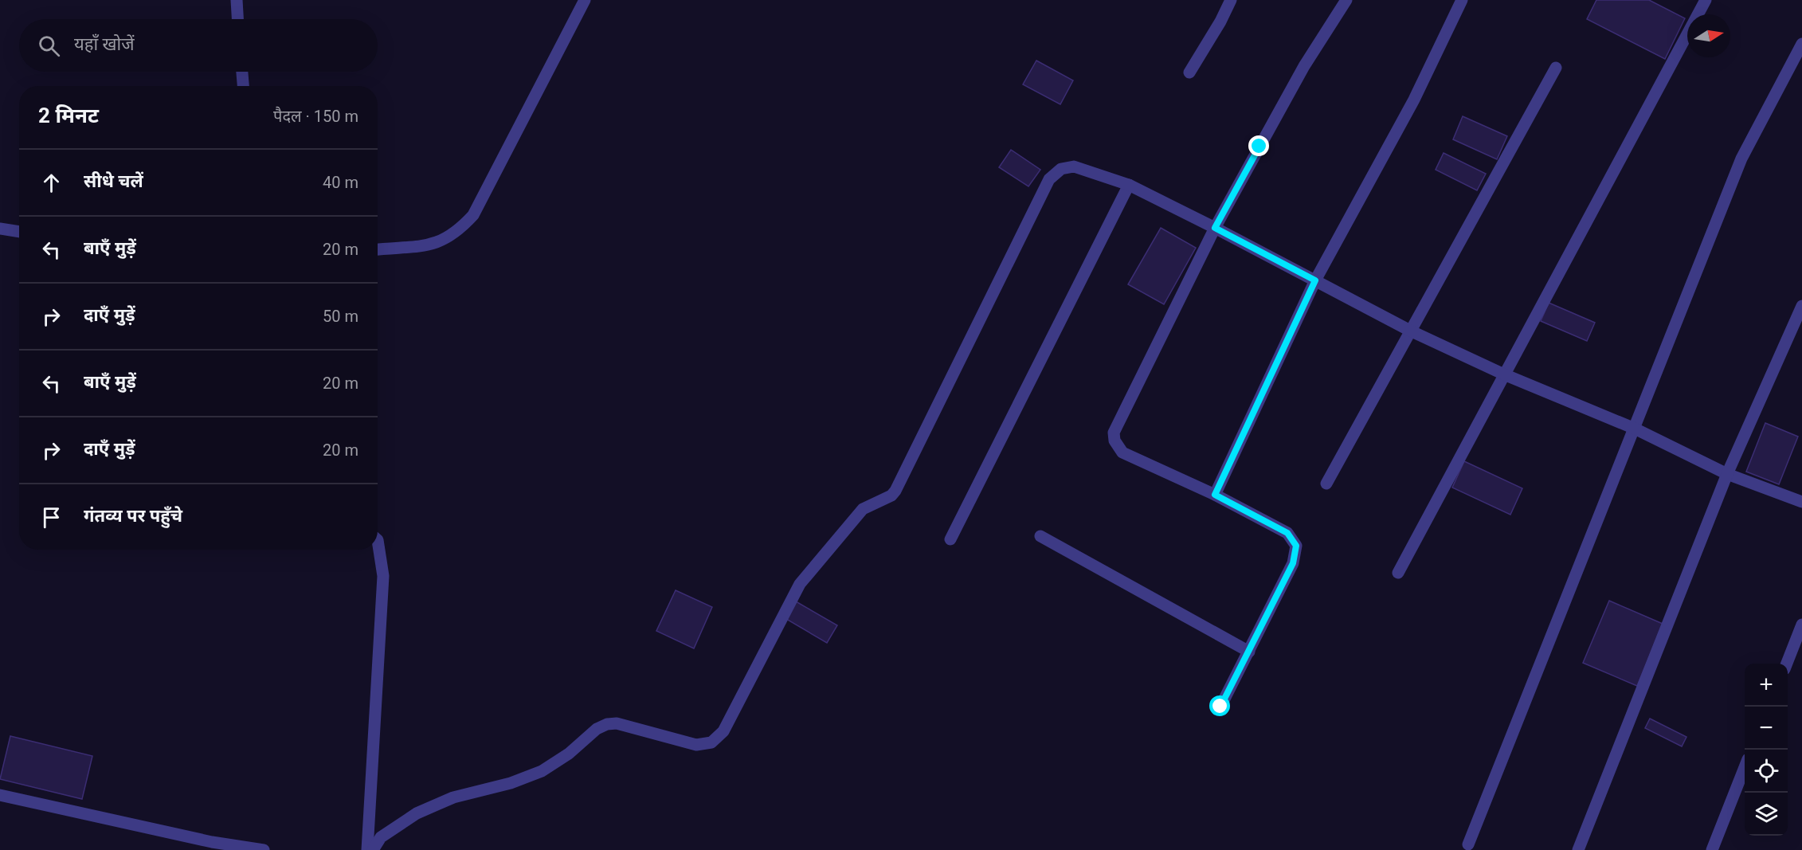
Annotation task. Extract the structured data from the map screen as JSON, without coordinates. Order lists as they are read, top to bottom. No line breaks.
{"north":"right","page":{"search":"यहाँ खोजें","heading":["2 मिनट","पैदल · 150 m"],"list":[["सीधे चलें","40 m"],["बाएँ मुड़ें","20 m"],["दाएँ मुड़ें","50 m"],["बाएँ मुड़ें","20 m"],["दाएँ मुड़ें","20 m"],"गंतव्य पर पहुँचे"],"map_buttons":["+","−"]}}
